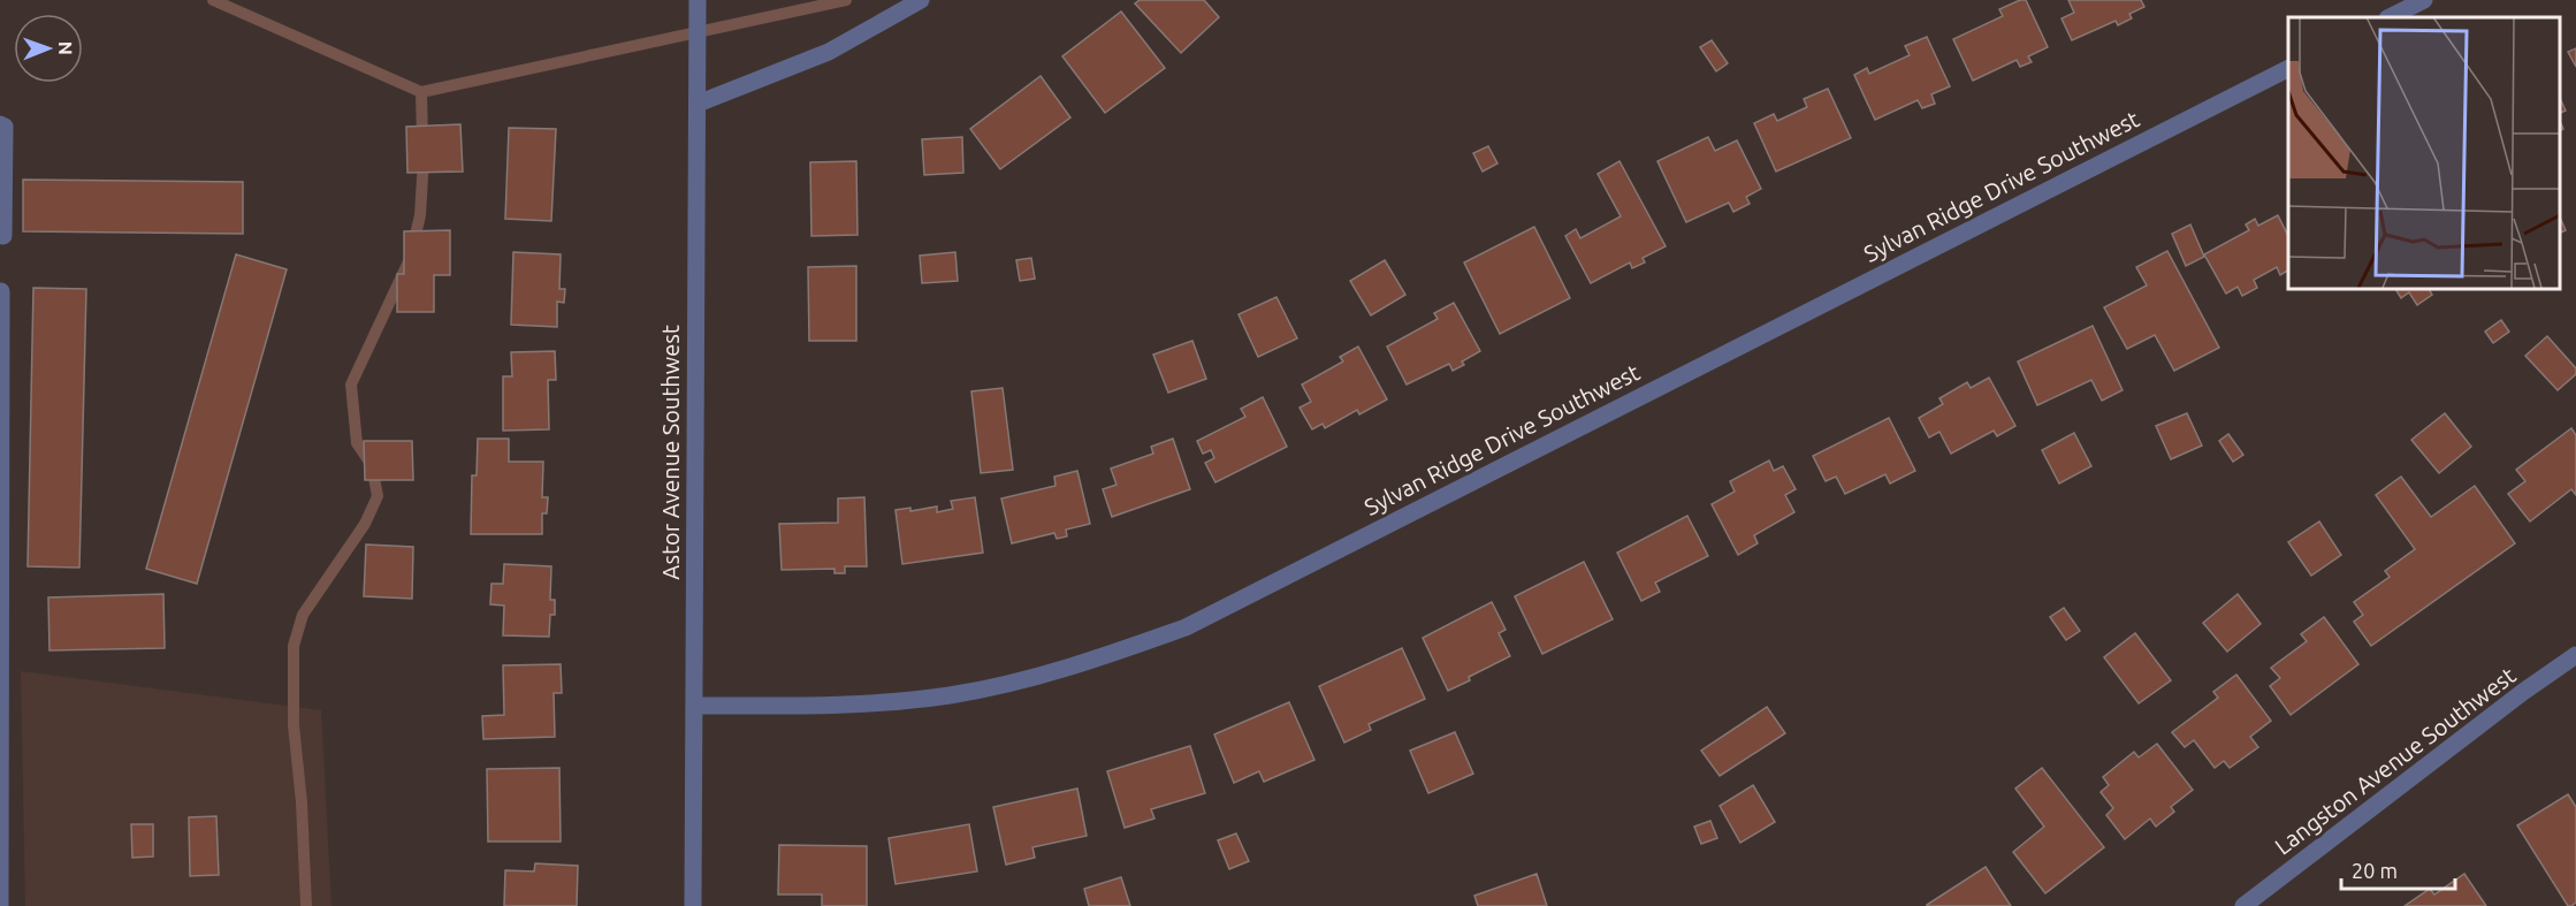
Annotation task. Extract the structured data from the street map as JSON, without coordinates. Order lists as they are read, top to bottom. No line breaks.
{"streets":{"street":["Sylvan Ridge Drive Southwest","Astor Avenue Southwest","Langston Avenue Southwest"]},"crossings":[["Sylvan Ridge Drive Southwest","Astor Avenue Southwest"]],"scale_bar":"20 m","north":"right"}
